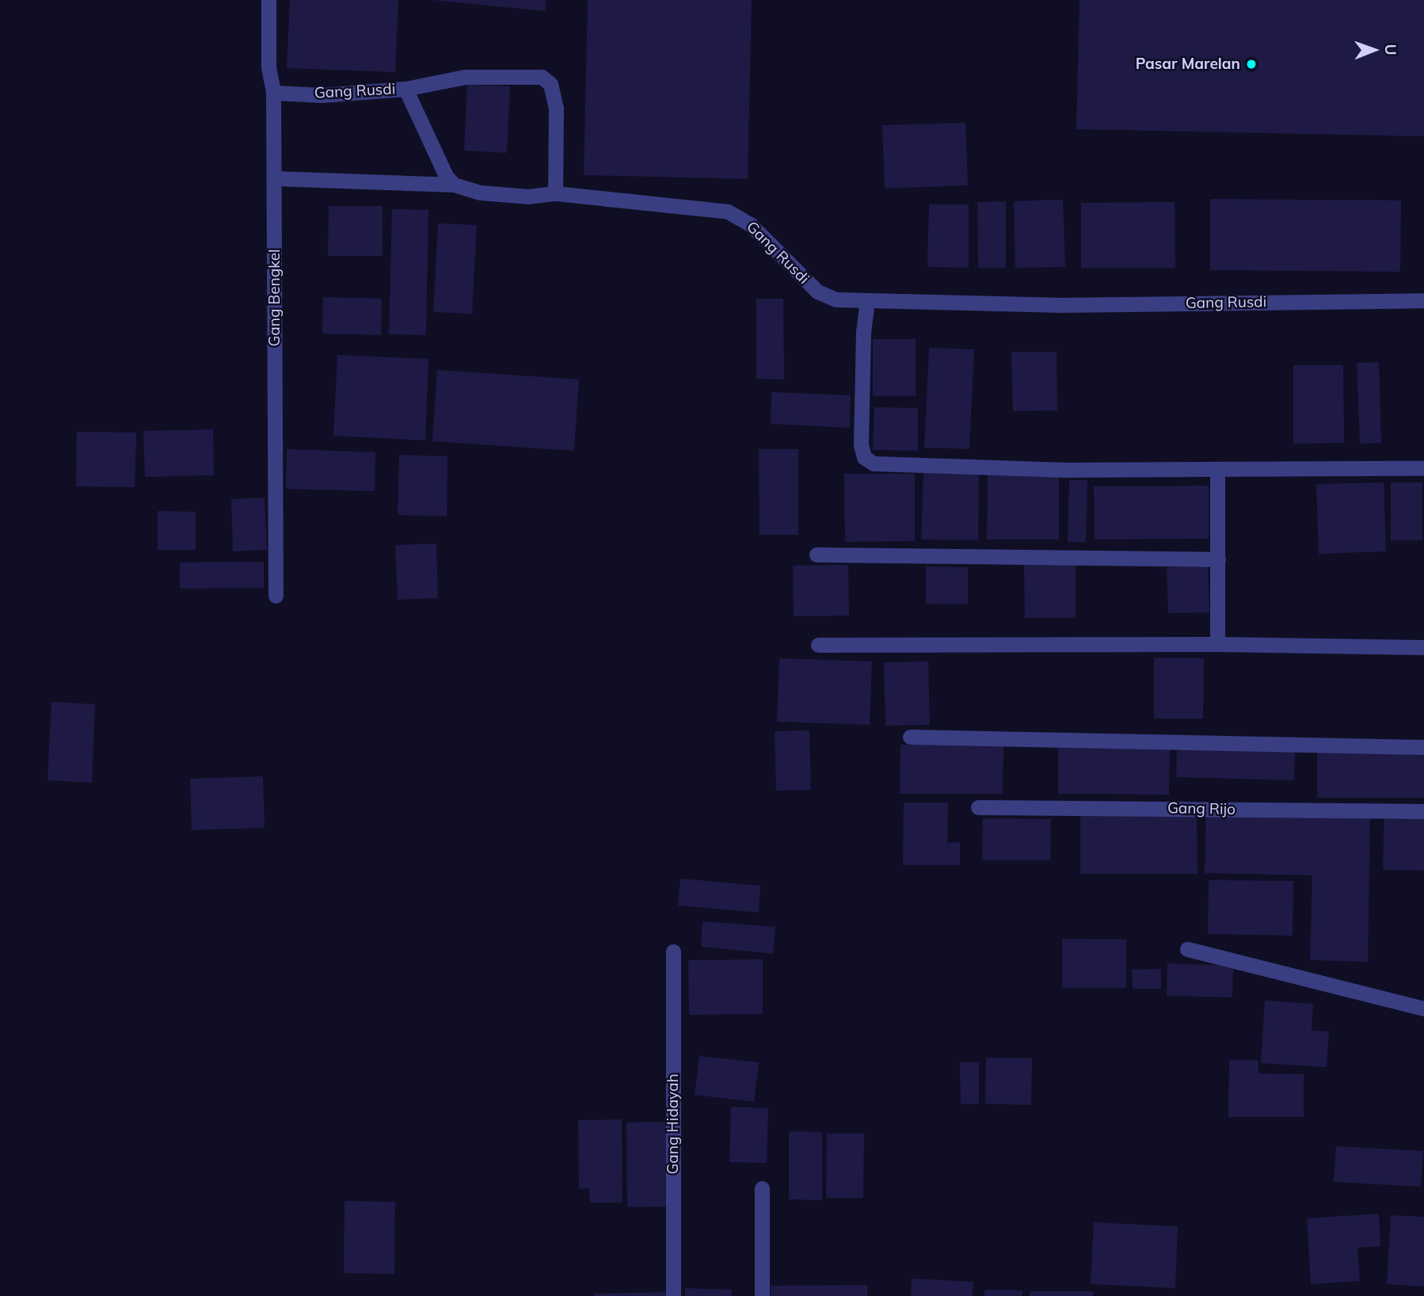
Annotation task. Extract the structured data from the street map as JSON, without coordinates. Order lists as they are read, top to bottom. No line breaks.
{"streets":{"street":["Gang Rusdi","Gang Bengkel","Gang Rijo","Gang Hidayah"]},"crossings":[["Gang Rusdi","Gang Bengkel"]],"places":["Pasar Marelan"],"north":"right"}
